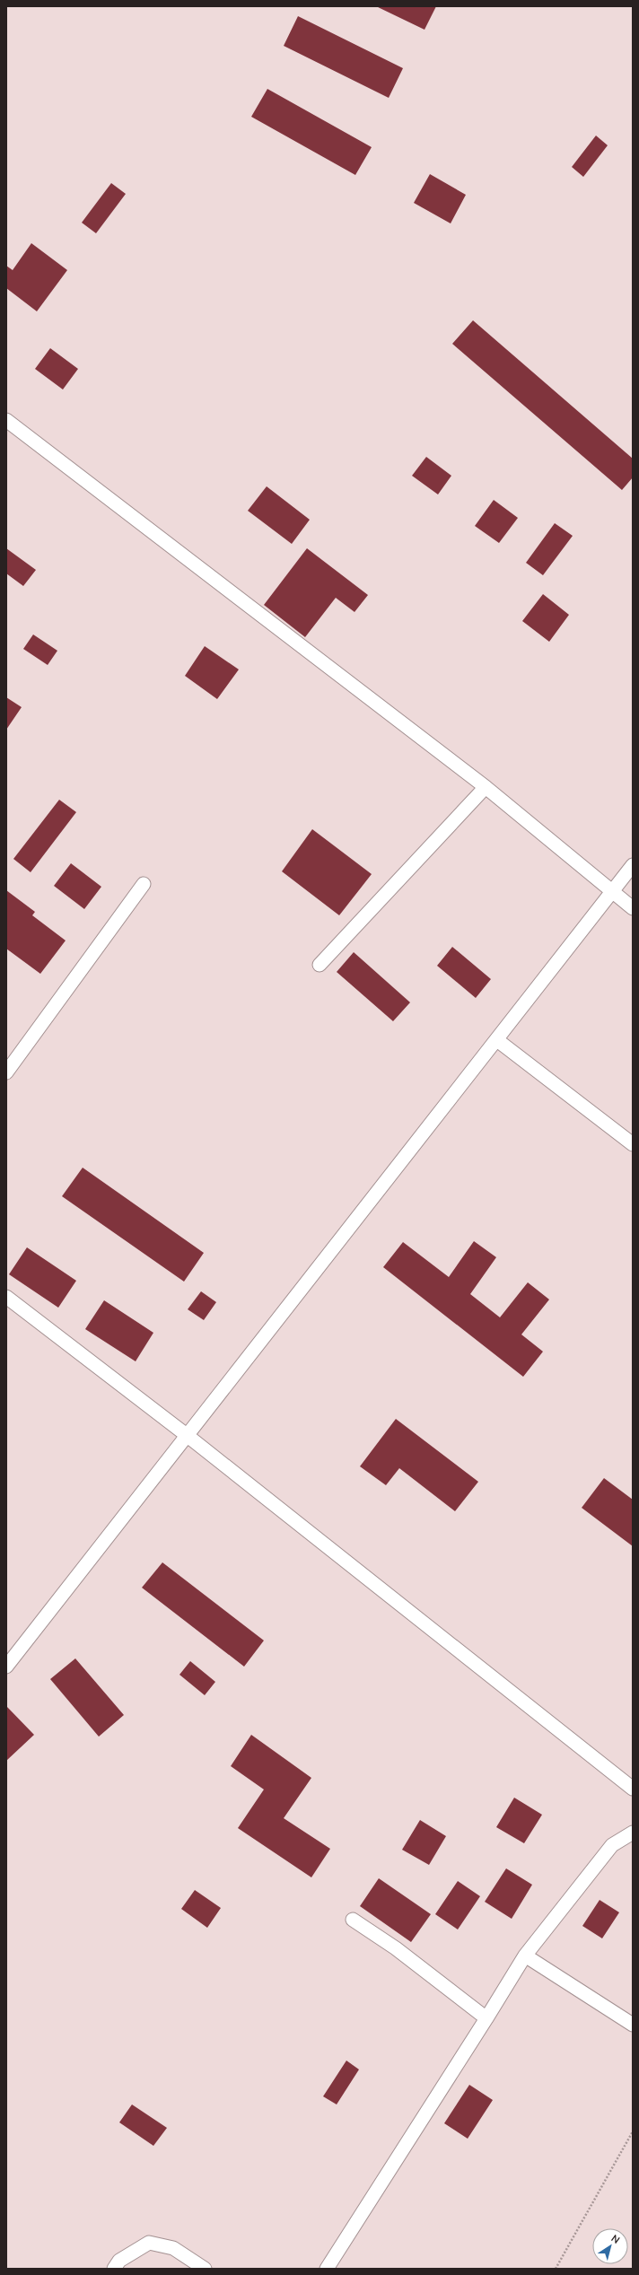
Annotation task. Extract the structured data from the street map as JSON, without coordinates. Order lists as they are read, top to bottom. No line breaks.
{"north":"top right"}
